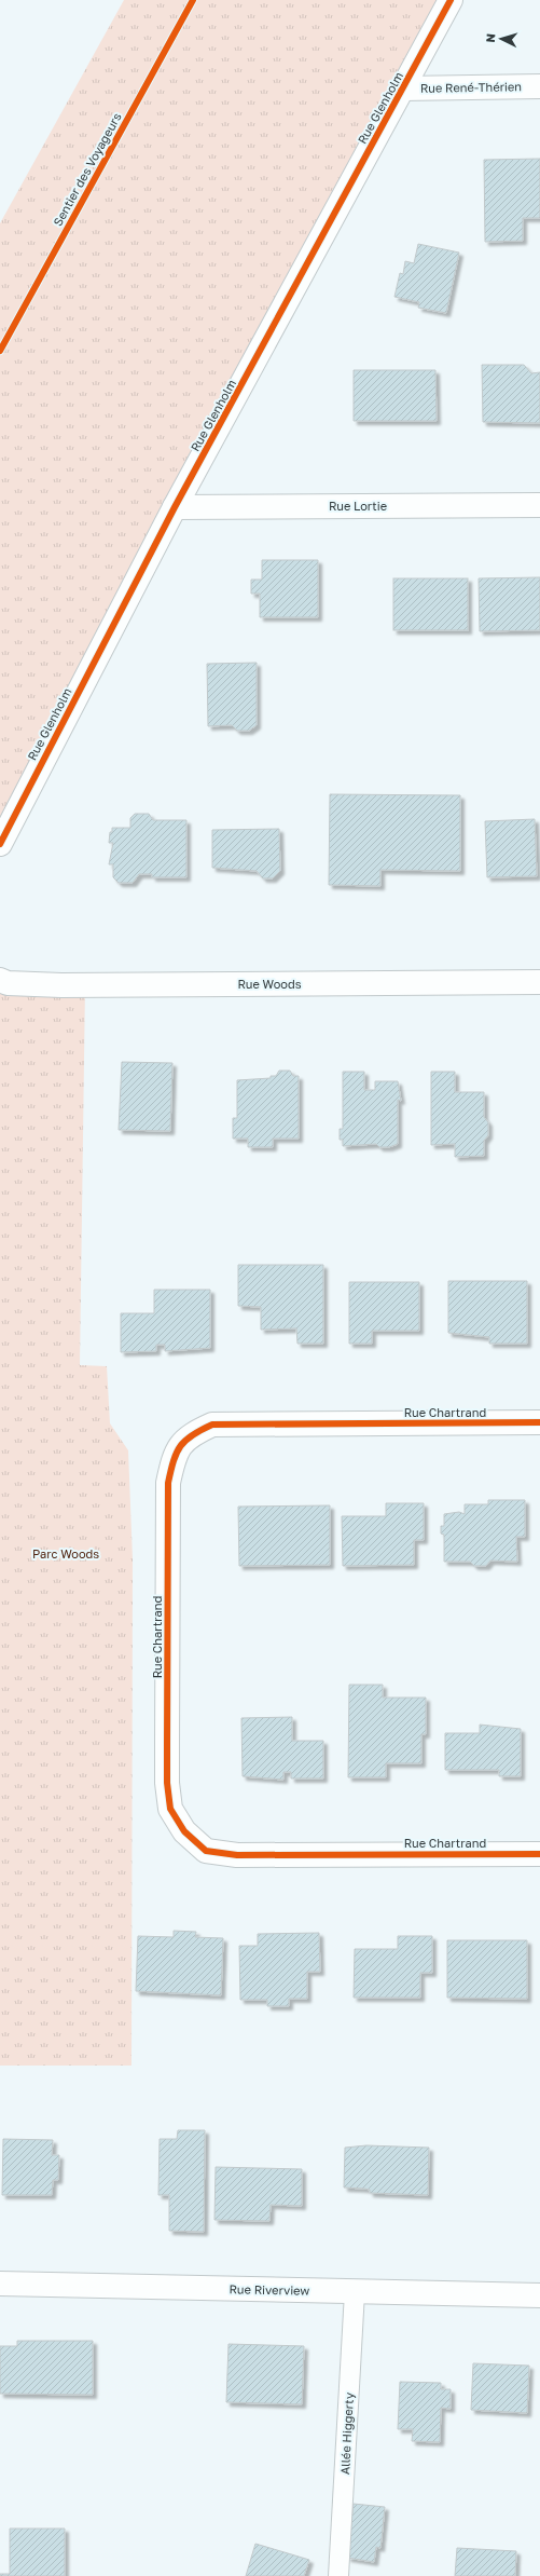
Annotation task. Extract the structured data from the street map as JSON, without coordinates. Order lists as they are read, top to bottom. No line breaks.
{"streets":{"street":["Rue René-Thérien","Rue Glenholm","Rue Lortie","Rue Woods","Rue Chartrand","Rue Riverview"],"lane":["Allée Higgerty"],"cycle path":["Sentier des Voyageurs"]},"crossings":[["Rue René-Thérien","Rue Glenholm"],["Rue Glenholm","Rue Lortie"],["Rue Riverview","Allée Higgerty"]],"parks":["Parc Woods"],"north":"left"}
